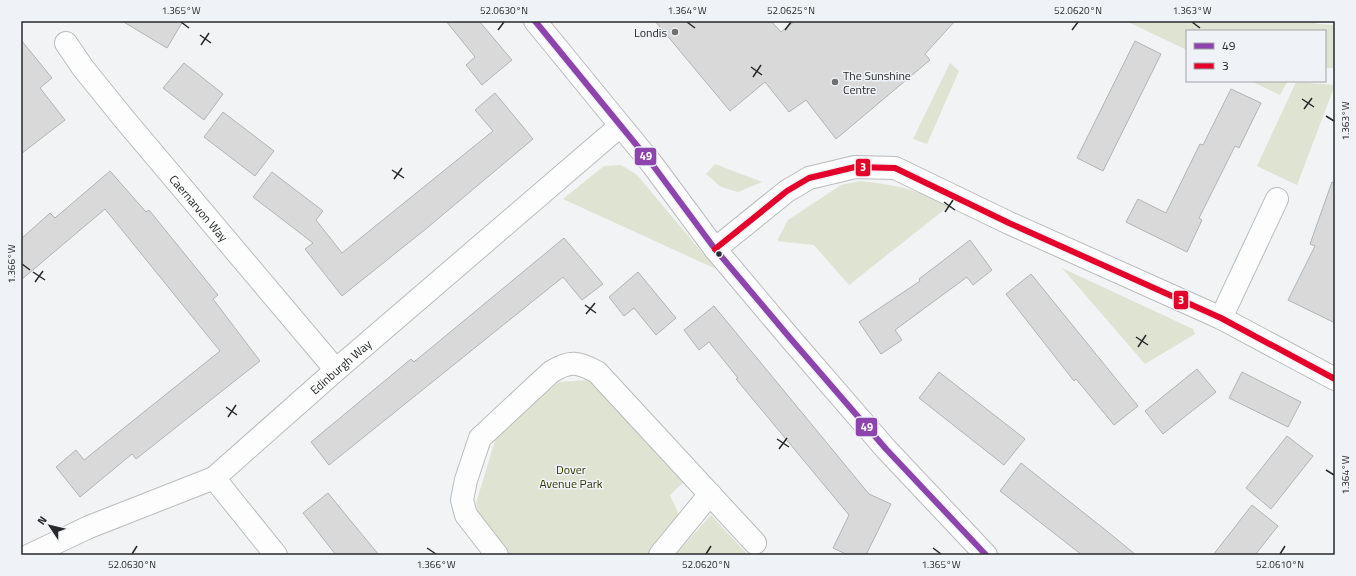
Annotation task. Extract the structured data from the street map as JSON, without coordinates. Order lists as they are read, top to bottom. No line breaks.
{"streets":{"street":["Caernarvon Way","Edinburgh Way"]},"crossings":[["Caernarvon Way","Edinburgh Way"]],"parks":["Dover Avenue Park"],"places":["Londis","The Sunshine Centre"],"lines":["transit line 49","transit line 3"],"legend":["49","3"],"north":"top left","coordinates":["1.365°W","52.0630°N","1.364°W","52.0625°N","52.0620°N","1.363°W","1.366°W","52.0610°N"]}
